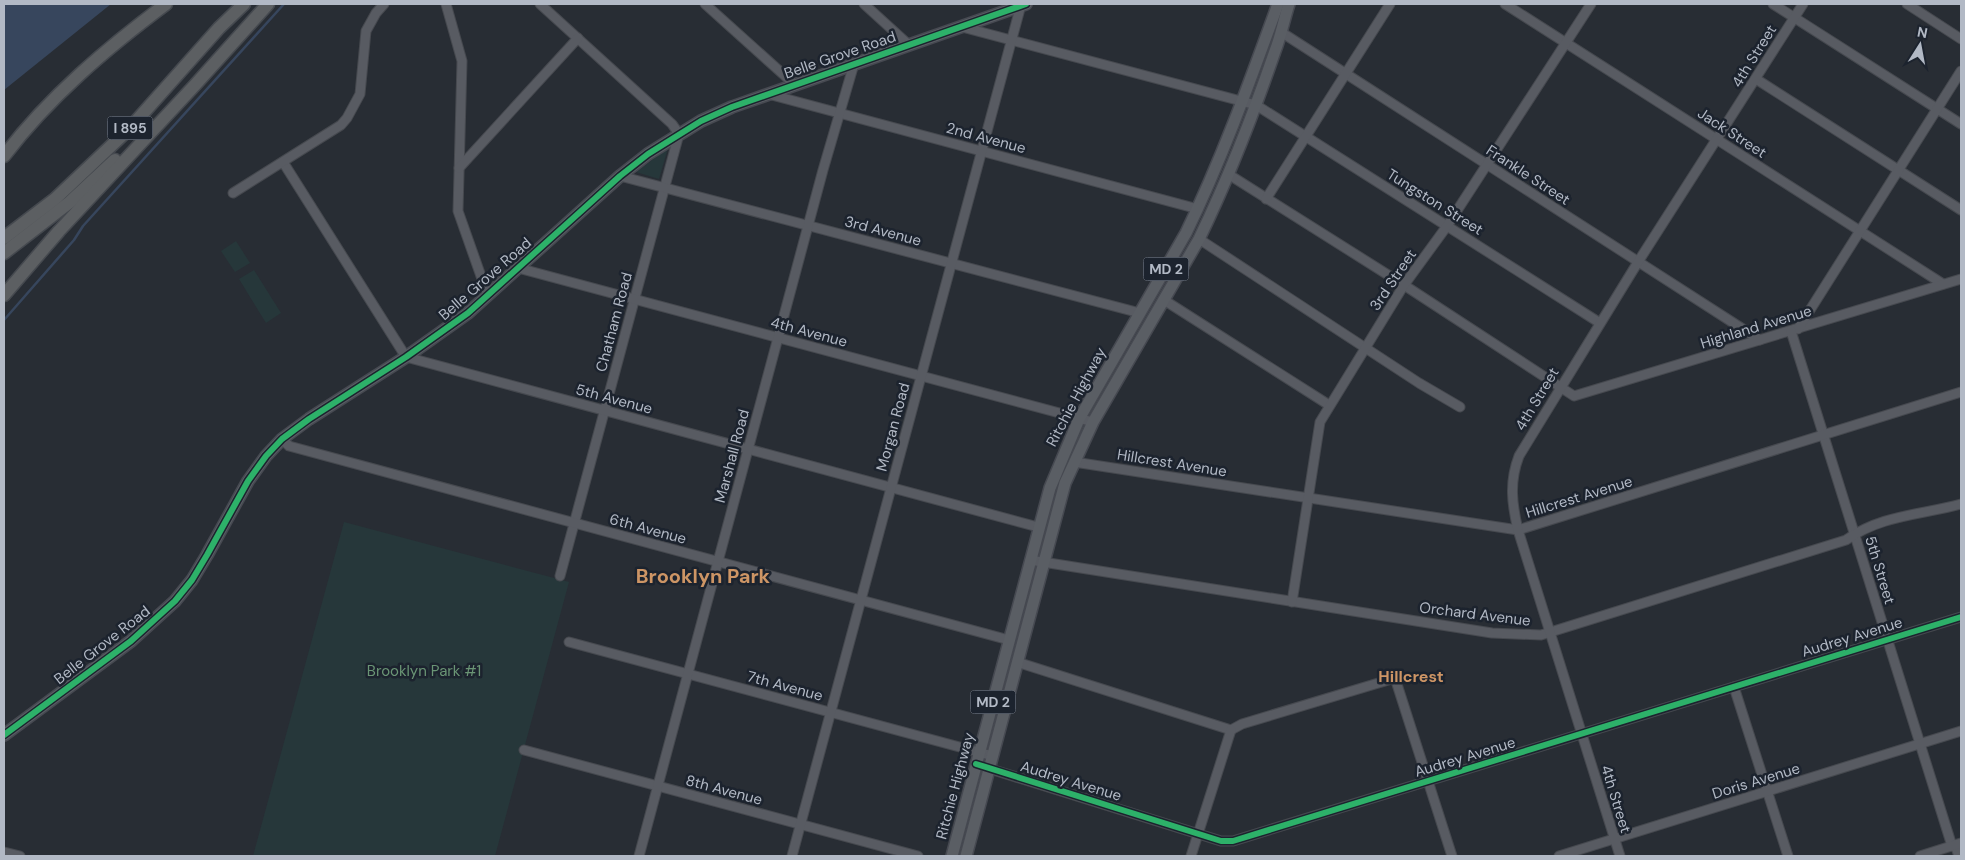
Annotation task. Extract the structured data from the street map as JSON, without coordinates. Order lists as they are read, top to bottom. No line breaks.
{"streets":{"highway":["I 895"],"main road":["Belle Grove Road","MD 2","Ritchie Highway"],"street":["4th Street","Jack Street","2nd Avenue","Frankle Street","Tungston Street","3rd Avenue","3rd Street","Chatham Road","Highland Avenue","4th Avenue","5th Avenue","Morgan Road","Marshall Road","Hillcrest Avenue","6th Avenue","5th Street","Orchard Avenue","Audrey Avenue","7th Avenue","Doris Avenue","8th Avenue"]},"crossings":[["Belle Grove Road","2nd Avenue"],["Belle Grove Road","Tungston Street"],["Belle Grove Road","3rd Avenue"],["Belle Grove Road","Chatham Road"],["Belle Grove Road","4th Avenue"],["Belle Grove Road","5th Avenue"],["Belle Grove Road","Morgan Road"],["Belle Grove Road","Marshall Road"],["Belle Grove Road","6th Avenue"],["4th Street","Jack Street"],["4th Street","Frankle Street"],["4th Street","Tungston Street"],["4th Street","Highland Avenue"],["4th Street","Hillcrest Avenue"],["4th Street","Orchard Avenue"],["4th Street","Audrey Avenue"],["4th Street","Doris Avenue"],["Jack Street","3rd Street"],["Jack Street","Highland Avenue"],["2nd Avenue","Ritchie Highway"],["2nd Avenue","Morgan Road"],["2nd Avenue","Marshall Road"],["Frankle Street","3rd Street"],["Frankle Street","Highland Avenue"],["Frankle Street","Ritchie Highway"],["Tungston Street","3rd Street"],["Tungston Street","Ritchie Highway"],["Tungston Street","Morgan Road"],["3rd Avenue","Chatham Road"],["3rd Avenue","Ritchie Highway"],["3rd Avenue","Morgan Road"],["3rd Avenue","Marshall Road"],["3rd Street","Highland Avenue"],["3rd Street","Hillcrest Avenue"],["3rd Street","Orchard Avenue"],["Chatham Road","4th Avenue"],["Chatham Road","5th Avenue"],["Chatham Road","6th Avenue"],["Highland Avenue","Ritchie Highway"],["Highland Avenue","5th Street"],["4th Avenue","Ritchie Highway"],["4th Avenue","Morgan Road"],["4th Avenue","Marshall Road"],["Ritchie Highway","5th Avenue"],["Ritchie Highway","Hillcrest Avenue"],["Ritchie Highway","6th Avenue"],["Ritchie Highway","Orchard Avenue"],["Ritchie Highway","Audrey Avenue"],["Ritchie Highway","7th Avenue"],["5th Avenue","Morgan Road"],["5th Avenue","Marshall Road"],["Morgan Road","6th Avenue"],["Morgan Road","7th Avenue"],["Morgan Road","8th Avenue"],["Marshall Road","6th Avenue"],["Marshall Road","7th Avenue"],["Marshall Road","8th Avenue"],["Hillcrest Avenue","5th Street"],["5th Street","Orchard Avenue"],["5th Street","Audrey Avenue"],["5th Street","Doris Avenue"]],"districts":["Brooklyn Park","Hillcrest"],"parks":["Brooklyn Park #1"],"north":"top"}
